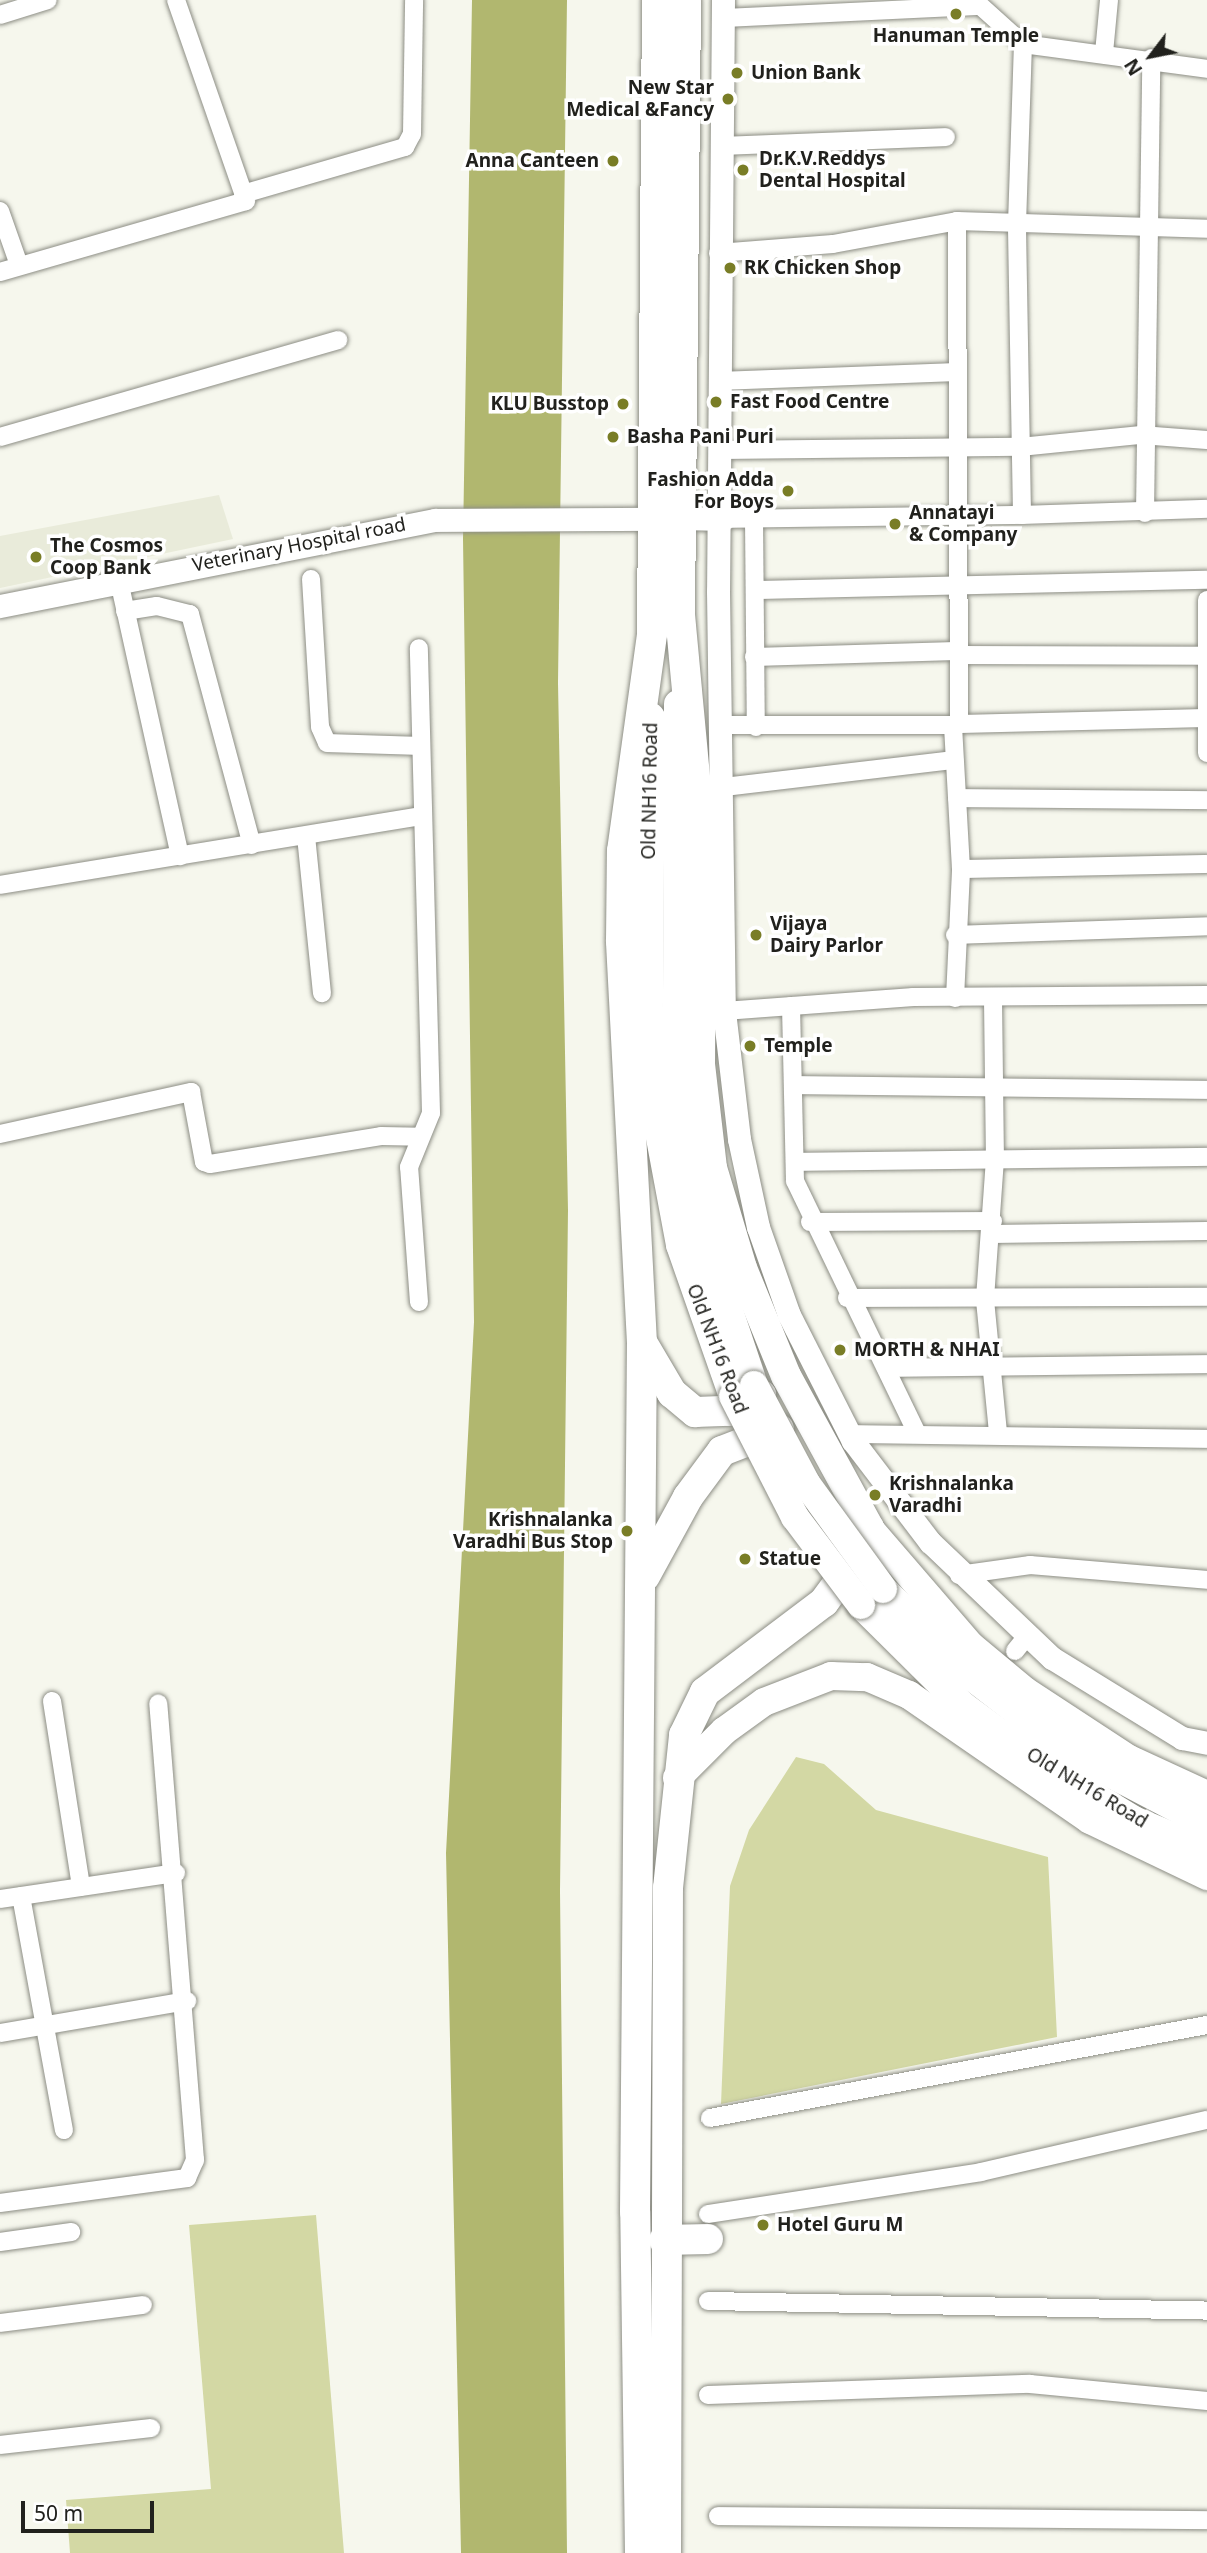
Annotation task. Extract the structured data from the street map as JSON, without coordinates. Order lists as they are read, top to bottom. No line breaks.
{"streets":{"main road":["Old NH16 Road"],"street":["Veterinary Hospital road"]},"places":["Hanuman Temple","Union Bank","New Star Medical &Fancy","Anna Canteen","Dr.K.V.Reddys Dental Hospital","RK Chicken Shop","Fast Food Centre","KLU Busstop","Basha Pani Puri","Fashion Adda For Boys","Annatayi & Company","The Cosmos Coop Bank","Vijaya Dairy Parlor","Temple","MORTH & NHAI","Krishnalanka Varadhi","Krishnalanka Varadhi Bus Stop","Statue","Hotel Guru M"],"scale_bar":"50 m","north":"bottom left"}
